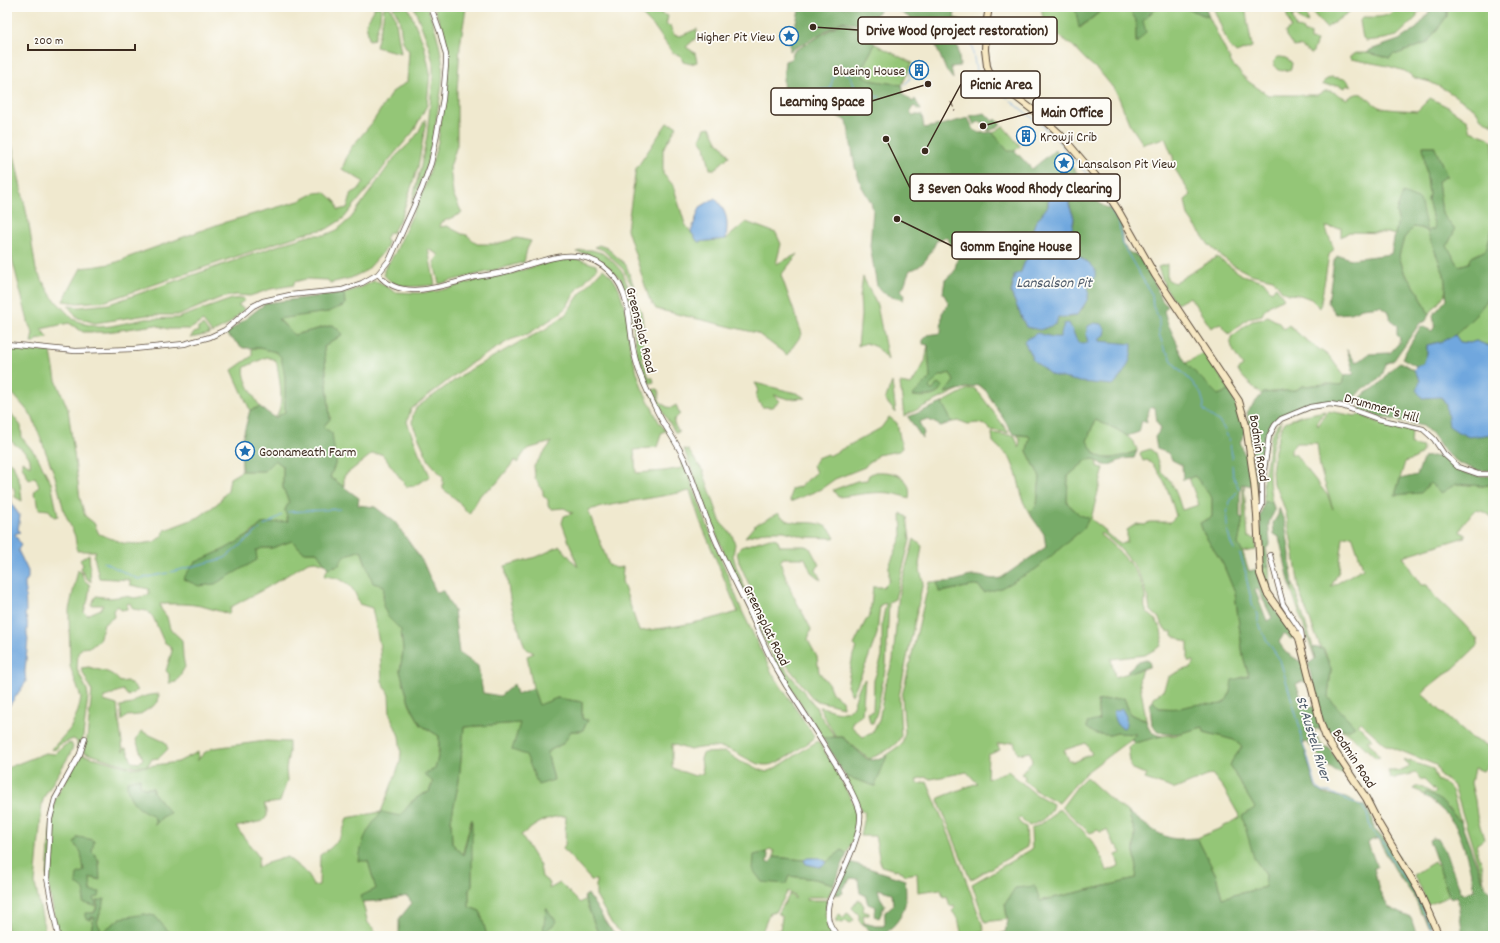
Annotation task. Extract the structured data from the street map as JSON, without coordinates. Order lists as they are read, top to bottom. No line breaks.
{"streets":{"main road":["Bodmin Road"],"street":["Greensplat Road","Drummer's Hill"]},"crossings":[["Drummer's Hill","Bodmin Road"]],"water":["Lansalson Pit","St Austell River"],"places":{"other":["Drive Wood (project restoration)","Learning Space","Main Office","3 Seven Oaks Wood Rhody Clearing","Picnic Area","Gomm Engine House"],"place":["Higher Pit View","Lansalson Pit View","Goonameath Farm"],"building":["Blueing House","Krowji Crib"]},"scale_bar":"200 m"}
